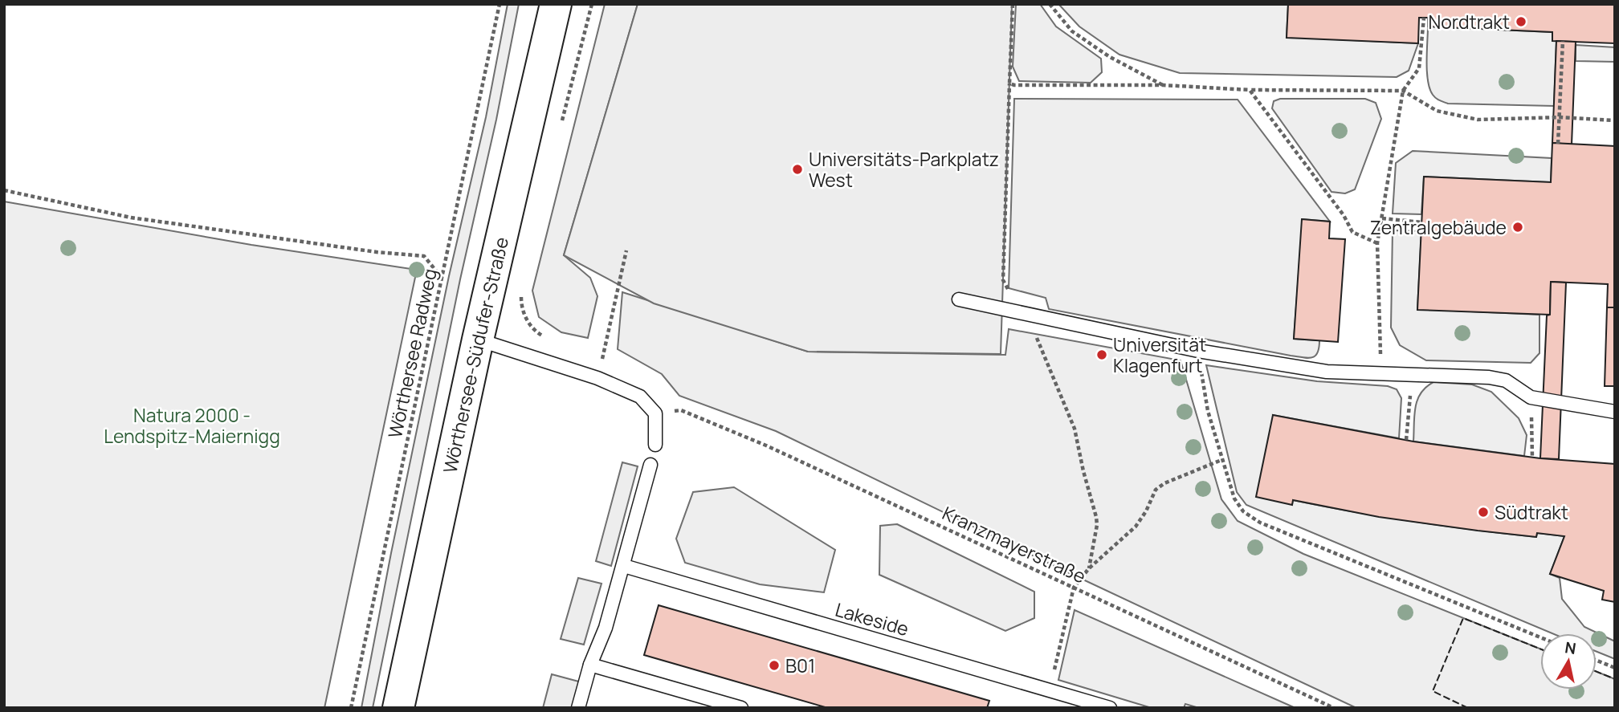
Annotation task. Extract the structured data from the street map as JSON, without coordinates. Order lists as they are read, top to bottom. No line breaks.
{"streets":{"main road":["Wörthersee-Südufer-Straße"],"lane":["Lakeside"],"path":["Wörthersee Radweg","Kranzmayerstraße"]},"parks":["Natura 2000 - Lendspitz-Maiernigg"],"places":["Nordtrakt","Universitäts-Parkplatz West","Zentralgebäude","Universität Klagenfurt","Südtrakt","B01"],"north":"top"}
